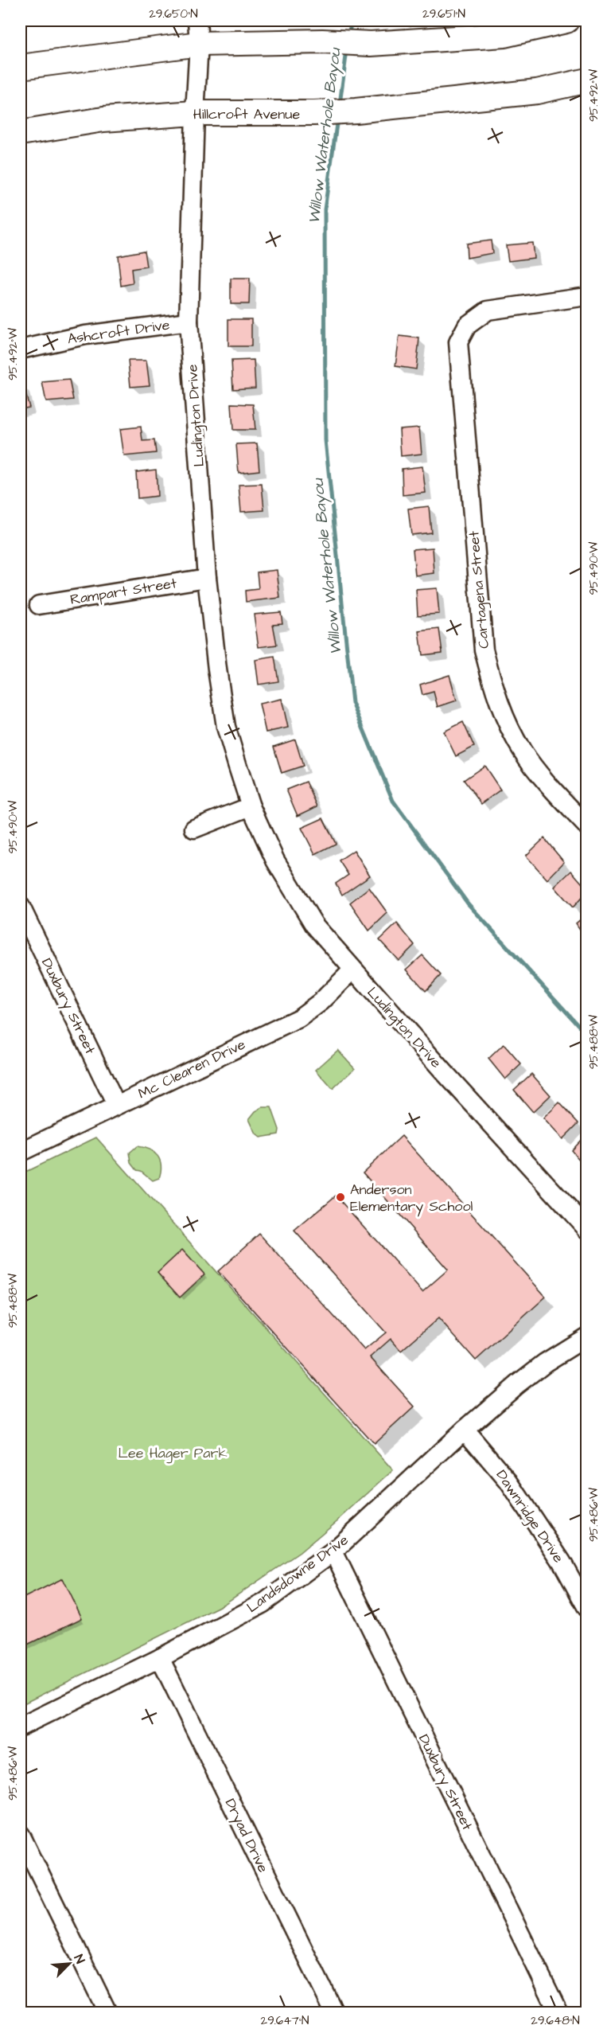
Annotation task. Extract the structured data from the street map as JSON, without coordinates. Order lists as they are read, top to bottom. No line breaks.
{"streets":{"main road":["Hillcroft Avenue"],"street":["Ashcroft Drive","Ludington Drive","Cartagena Street","Rampart Street","Duxbury Street","Mc Clearen Drive","Dawnridge Drive","Landsdowne Drive","Dryad Drive"]},"crossings":[["Hillcroft Avenue","Ludington Drive"],["Ashcroft Drive","Ludington Drive"],["Ludington Drive","Rampart Street"],["Ludington Drive","Mc Clearen Drive"],["Duxbury Street","Mc Clearen Drive"],["Duxbury Street","Landsdowne Drive"],["Dawnridge Drive","Landsdowne Drive"],["Landsdowne Drive","Dryad Drive"]],"water":["Willow Waterhole Bayou"],"parks":["Lee Hager Park"],"places":["Anderson Elementary School"],"north":"top right","coordinates":["29.650°N","29.651°N","95.492°W","95.490°W","95.488°W","95.486°W","29.647°N","29.648°N"]}
